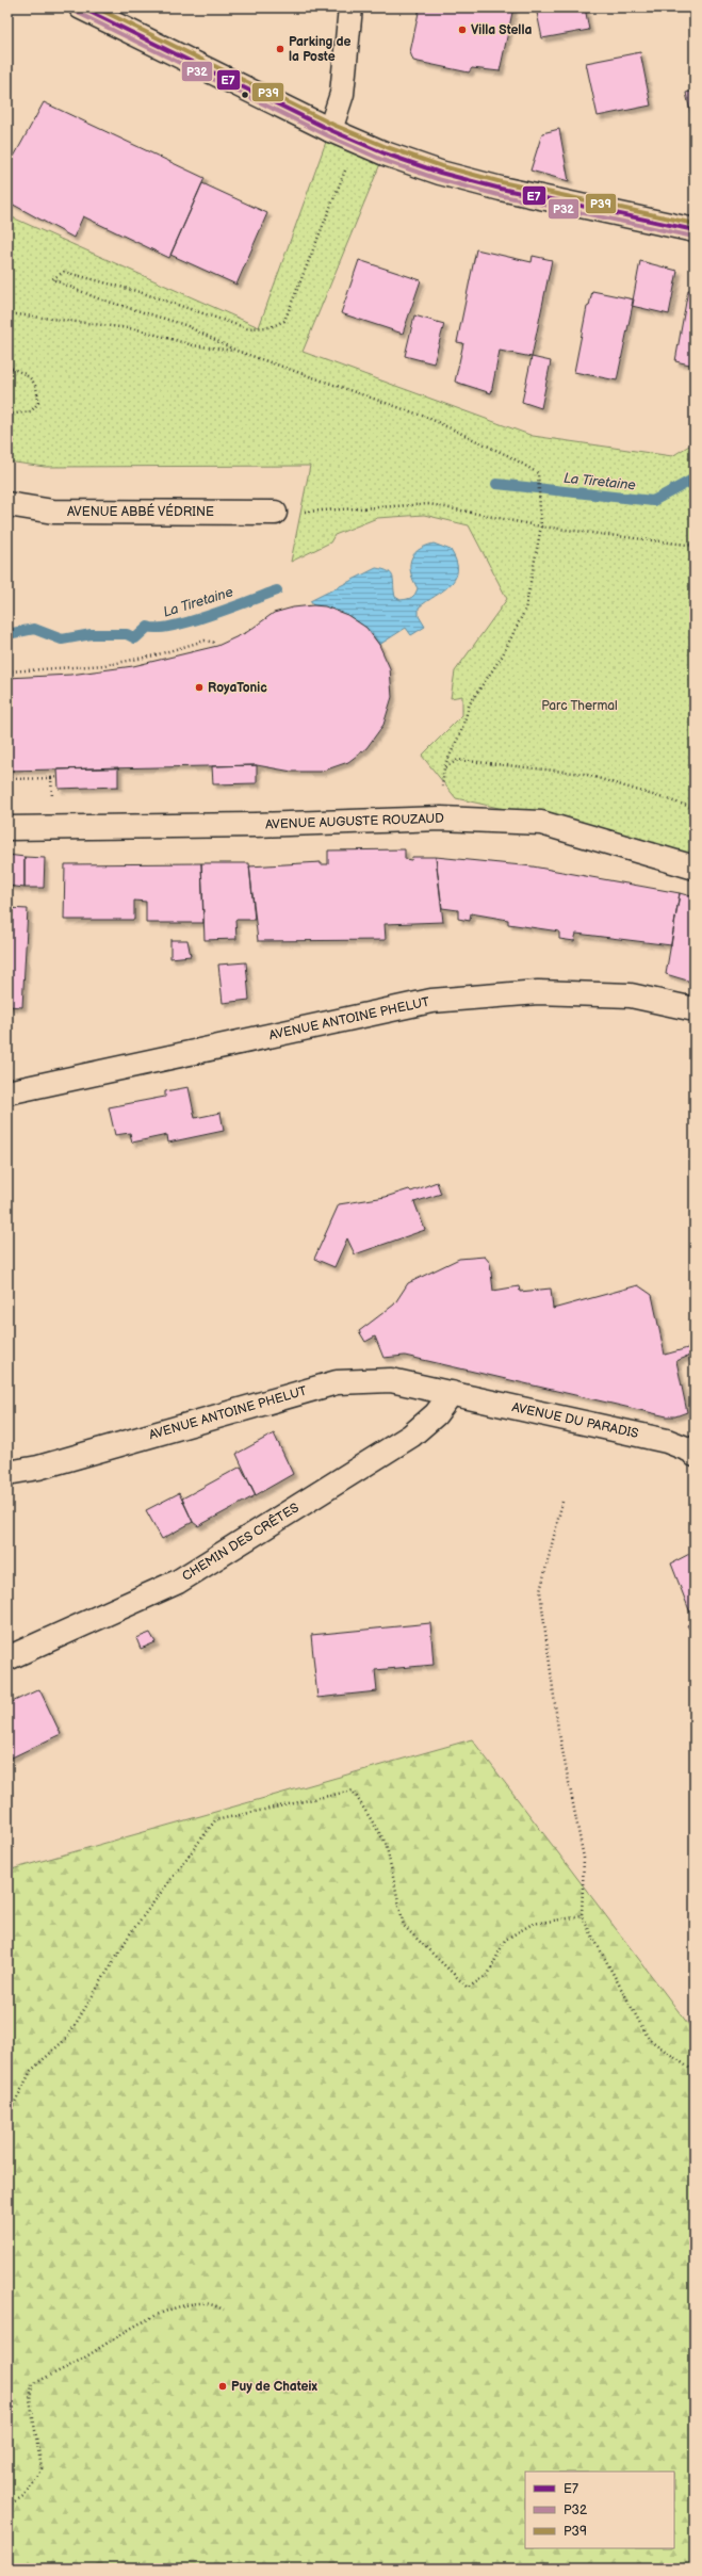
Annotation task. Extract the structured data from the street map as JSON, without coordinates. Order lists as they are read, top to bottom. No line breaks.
{"streets":{"street":["AVENUE ABBÉ VÉDRINE","AVENUE AUGUSTE ROUZAUD","AVENUE ANTOINE PHELUT","AVENUE DU PARADIS","CHEMIN DES CRÊTES"]},"crossings":[["AVENUE ANTOINE PHELUT","AVENUE DU PARADIS"],["AVENUE ANTOINE PHELUT","CHEMIN DES CRÊTES"],["AVENUE DU PARADIS","CHEMIN DES CRÊTES"]],"water":["La Tiretaine"],"parks":["Parc Thermal"],"places":["Villa Stella","Parking de la Poste","RoyaTonic","Puy de Chateix"],"lines":["transit line E7","transit line P39","transit line P32"],"legend":["E7","P32","P39"]}
